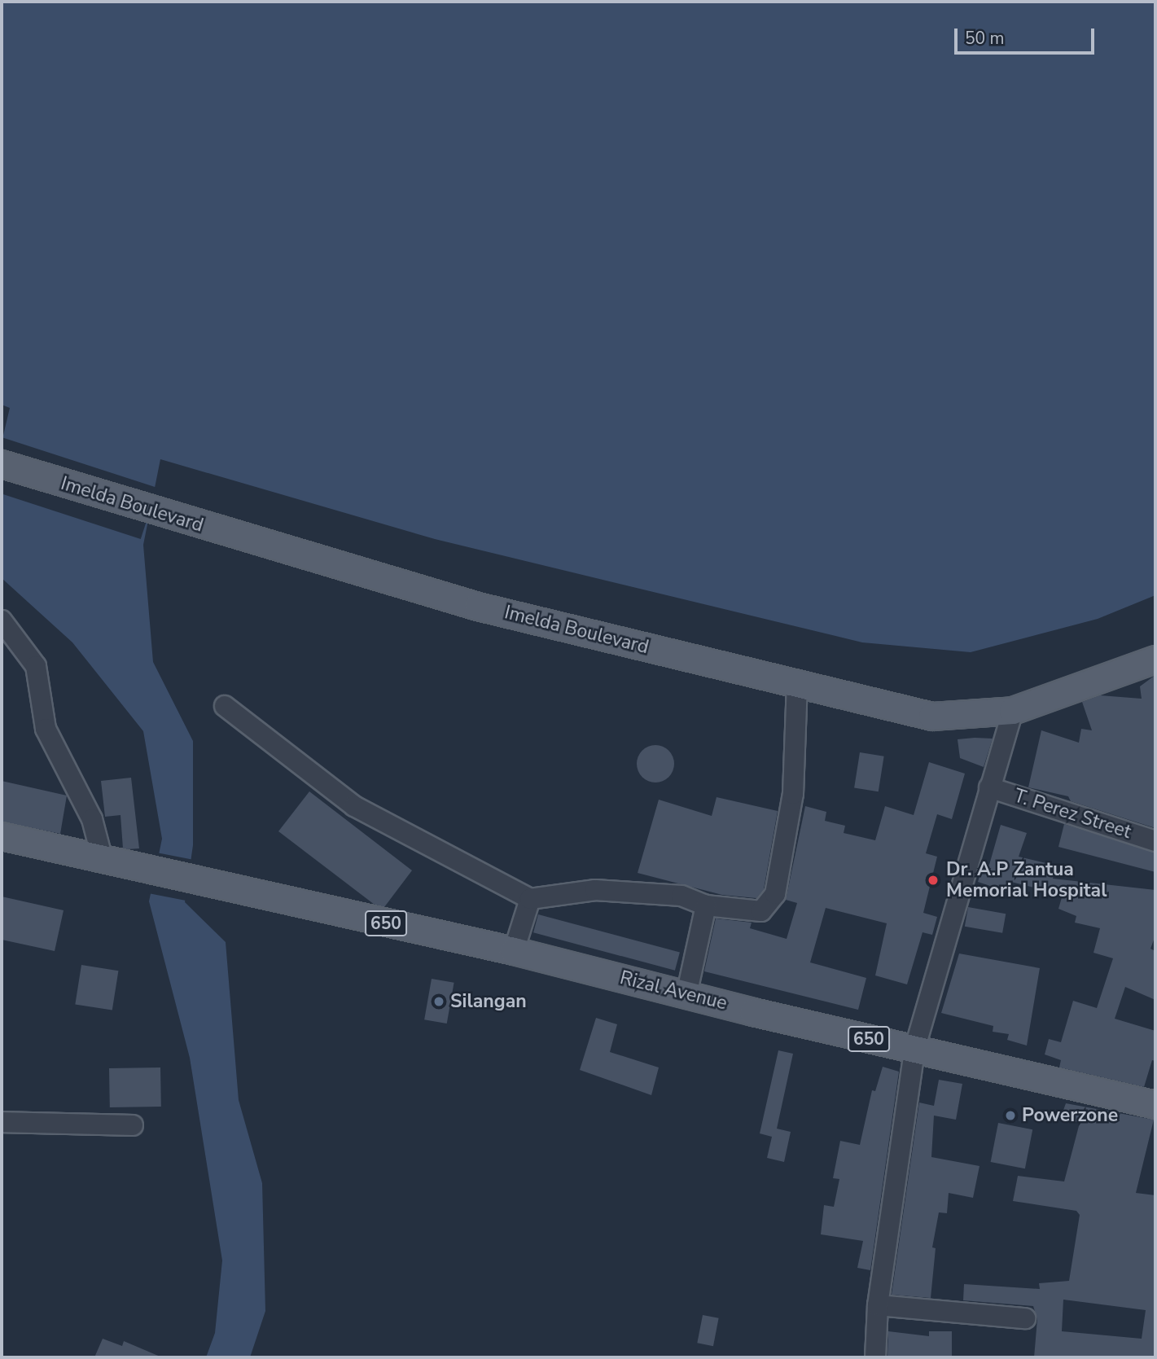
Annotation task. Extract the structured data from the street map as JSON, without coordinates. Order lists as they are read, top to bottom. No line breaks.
{"streets":{"main road":["Imelda Boulevard","650","Rizal Avenue"],"street":["T. Perez Street"]},"crossings":[["650","Rizal Avenue"]],"places":["Dr. A.P Zantua Memorial Hospital","Silangan","Powerzone"],"scale_bar":"50 m"}
